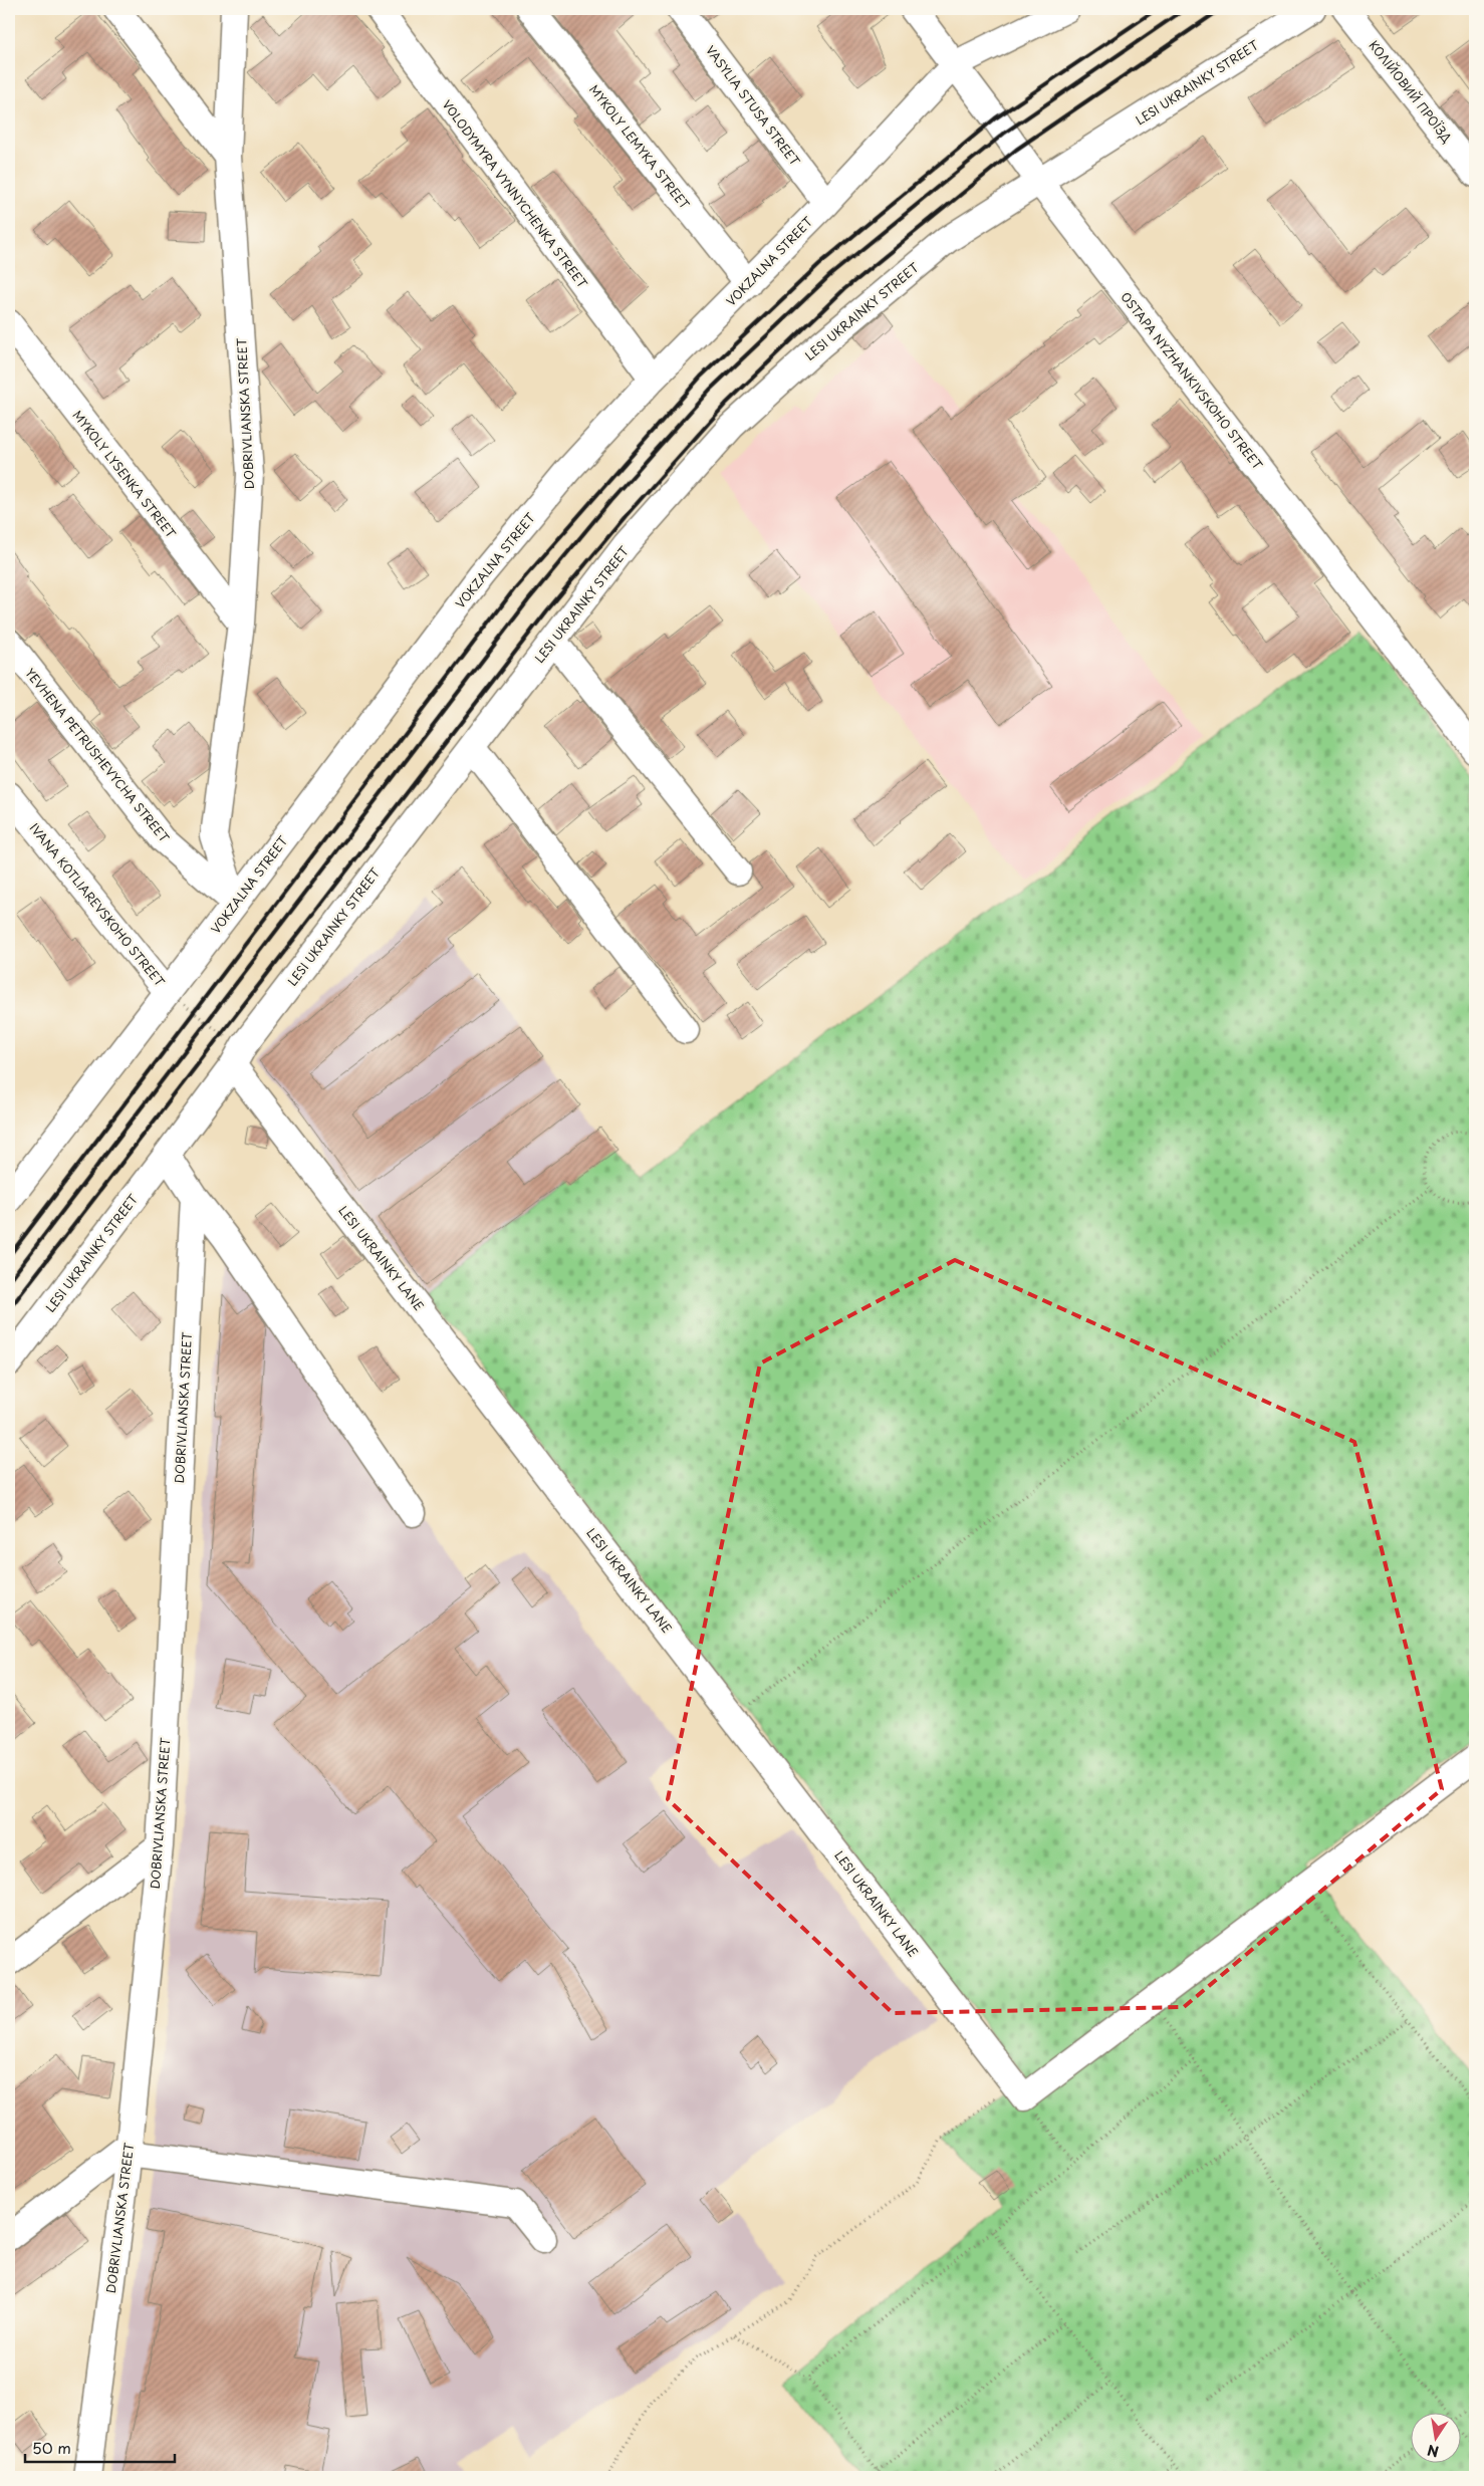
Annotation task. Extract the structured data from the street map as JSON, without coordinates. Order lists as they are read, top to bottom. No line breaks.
{"streets":{"street":["LESI UKRAINKY STREET","КОЛІЙОВИЙ ПРОЇЗД","VASYLIA STUSA STREET","MYKOLY LEMYKA STREET","VOLODYMYRA VYNNYCHENKA STREET","VOKZALNA STREET","OSTAPA NYZHANKIVSKOHO STREET","DOBRIVLIANSKA STREET","MYKOLY LYSENKA STREET","YEVHENA PETRUSHEVYCHA STREET","IVANA KOTLIAREVSKOHO STREET","LESI UKRAINKY LANE"]},"crossings":[["LESI UKRAINKY STREET","OSTAPA NYZHANKIVSKOHO STREET"],["LESI UKRAINKY STREET","LESI UKRAINKY LANE"],["VASYLIA STUSA STREET","VOKZALNA STREET"],["MYKOLY LEMYKA STREET","VOKZALNA STREET"],["VOLODYMYRA VYNNYCHENKA STREET","VOKZALNA STREET"],["VOKZALNA STREET","OSTAPA NYZHANKIVSKOHO STREET"],["VOKZALNA STREET","DOBRIVLIANSKA STREET"],["VOKZALNA STREET","YEVHENA PETRUSHEVYCHA STREET"],["VOKZALNA STREET","IVANA KOTLIAREVSKOHO STREET"],["DOBRIVLIANSKA STREET","MYKOLY LYSENKA STREET"],["DOBRIVLIANSKA STREET","YEVHENA PETRUSHEVYCHA STREET"]],"scale_bar":"50 m","north":"bottom"}
